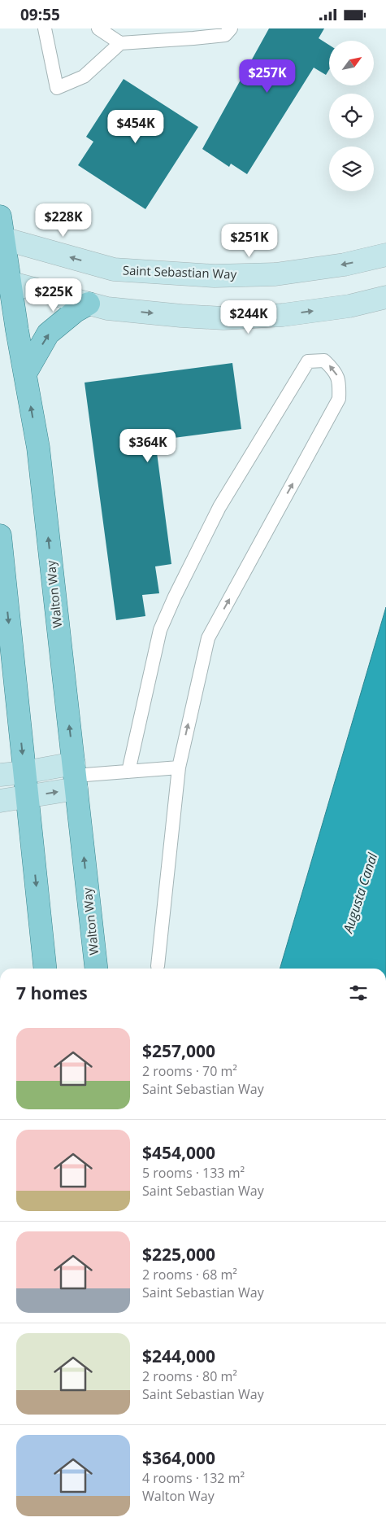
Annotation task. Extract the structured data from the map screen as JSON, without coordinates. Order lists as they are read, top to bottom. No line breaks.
{"streets":{"main road":["Saint Sebastian Way","Walton Way"]},"crossings":[["Saint Sebastian Way","Walton Way"]],"water":["Augusta Canal"],"north":"top right","page":{"status":"09:55","price":["$257K","$454K","$228K","$251K","$225K","$244K","$364K"],"heading":"7 homes","list":[{"name":"$257,000","note":"2 rooms · 70 m² · Saint Sebastian Way"},{"name":"$454,000","note":"5 rooms · 133 m² · Saint Sebastian Way"},{"name":"$225,000","note":"2 rooms · 68 m² · Saint Sebastian Way"},{"name":"$244,000","note":"2 rooms · 80 m² · Saint Sebastian Way"},{"name":"$364,000","note":"4 rooms · 132 m² · Walton Way"}]}}
